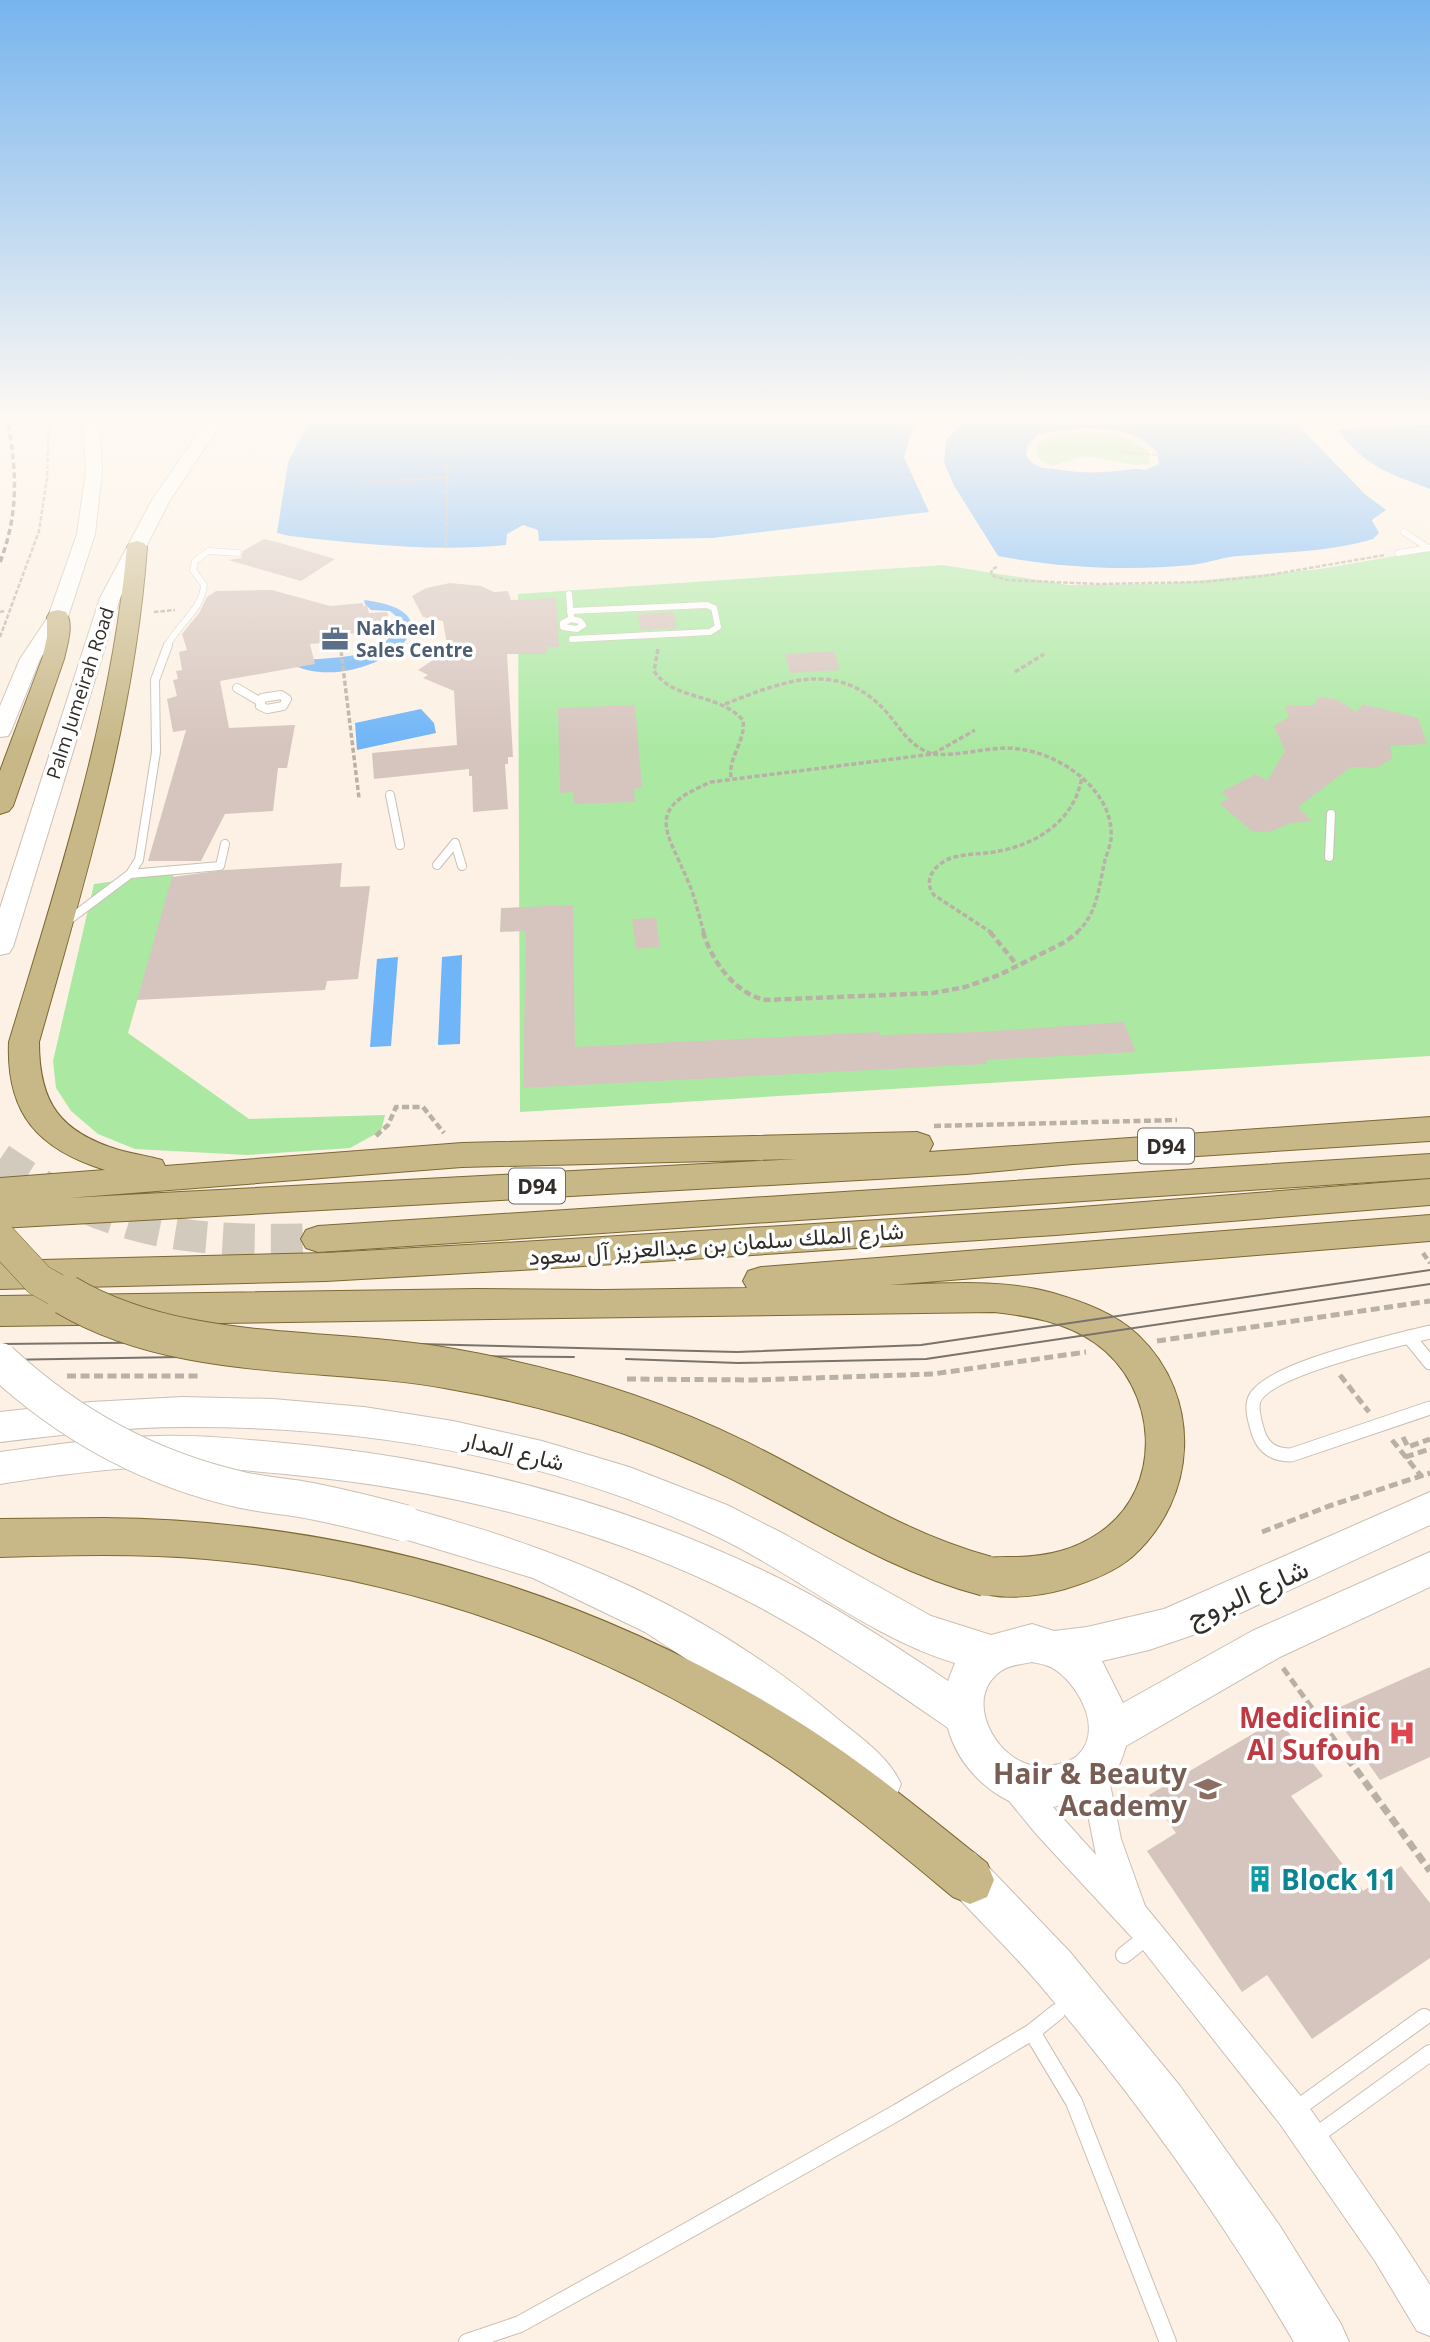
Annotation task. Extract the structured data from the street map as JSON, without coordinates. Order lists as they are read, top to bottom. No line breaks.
{"streets":{"main road":["Palm Jumeirah Road","D94","شارع الملك سلمان بن عبدالعزيز آل سعود","شارع المدار","شارع البروج"]},"crossings":[["شارع المدار","شارع البروج"]],"places":{"office":["Nakheel Sales Centre"],"hospital":["Mediclinic Al Sufouh"],"school or university":["Hair & Beauty Academy"],"building":["Block 11"]}}
